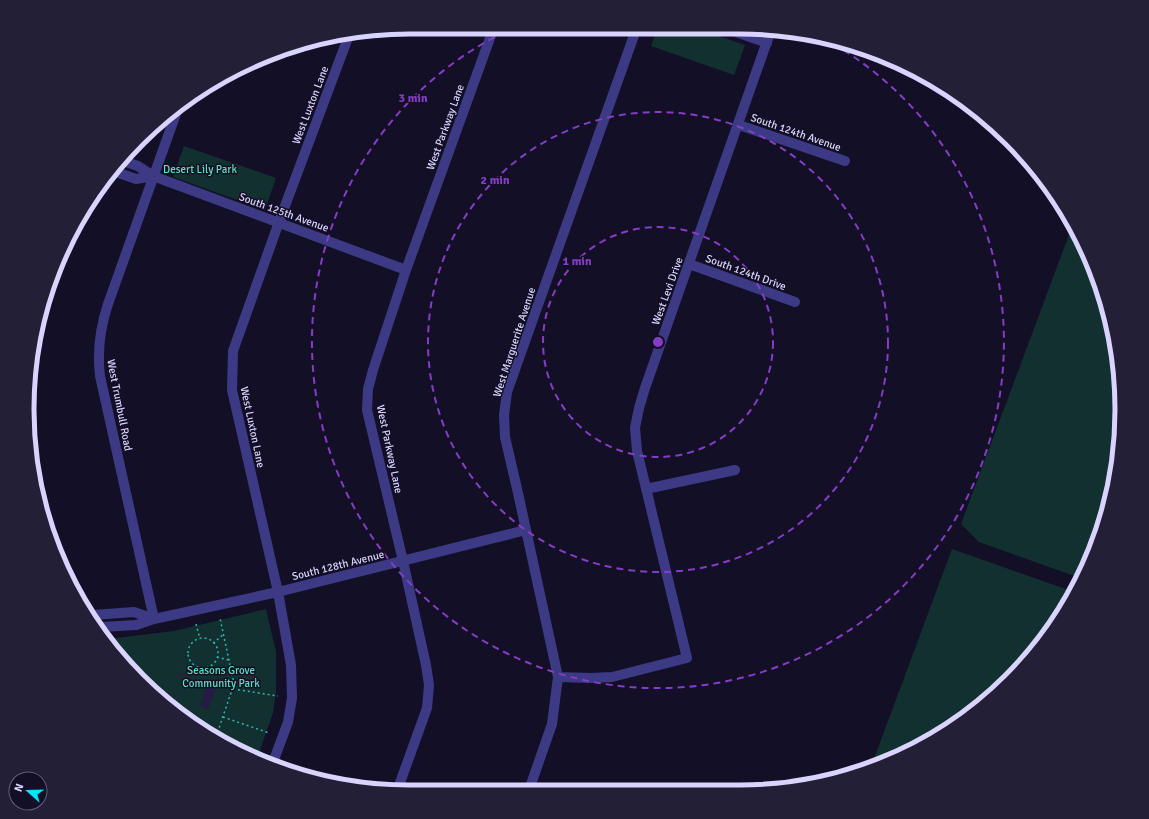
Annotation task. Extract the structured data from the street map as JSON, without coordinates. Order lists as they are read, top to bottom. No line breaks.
{"streets":{"street":["West Luxton Lane","West Parkway Lane","South 124th Avenue","South 125th Avenue","South 124th Drive","West Levi Drive","West Marguerite Avenue","West Trumbull Road","South 128th Avenue"]},"crossings":[["West Luxton Lane","South 125th Avenue"],["West Luxton Lane","South 128th Avenue"],["West Parkway Lane","South 125th Avenue"],["West Parkway Lane","South 128th Avenue"],["South 124th Avenue","West Levi Drive"],["South 125th Avenue","West Trumbull Road"],["South 124th Drive","West Levi Drive"],["West Levi Drive","West Marguerite Avenue"],["West Marguerite Avenue","South 128th Avenue"],["West Trumbull Road","South 128th Avenue"]],"parks":["Desert Lily Park","Seasons Grove Community Park"],"north":"left","rings":["3 min","2 min","1 min"]}
